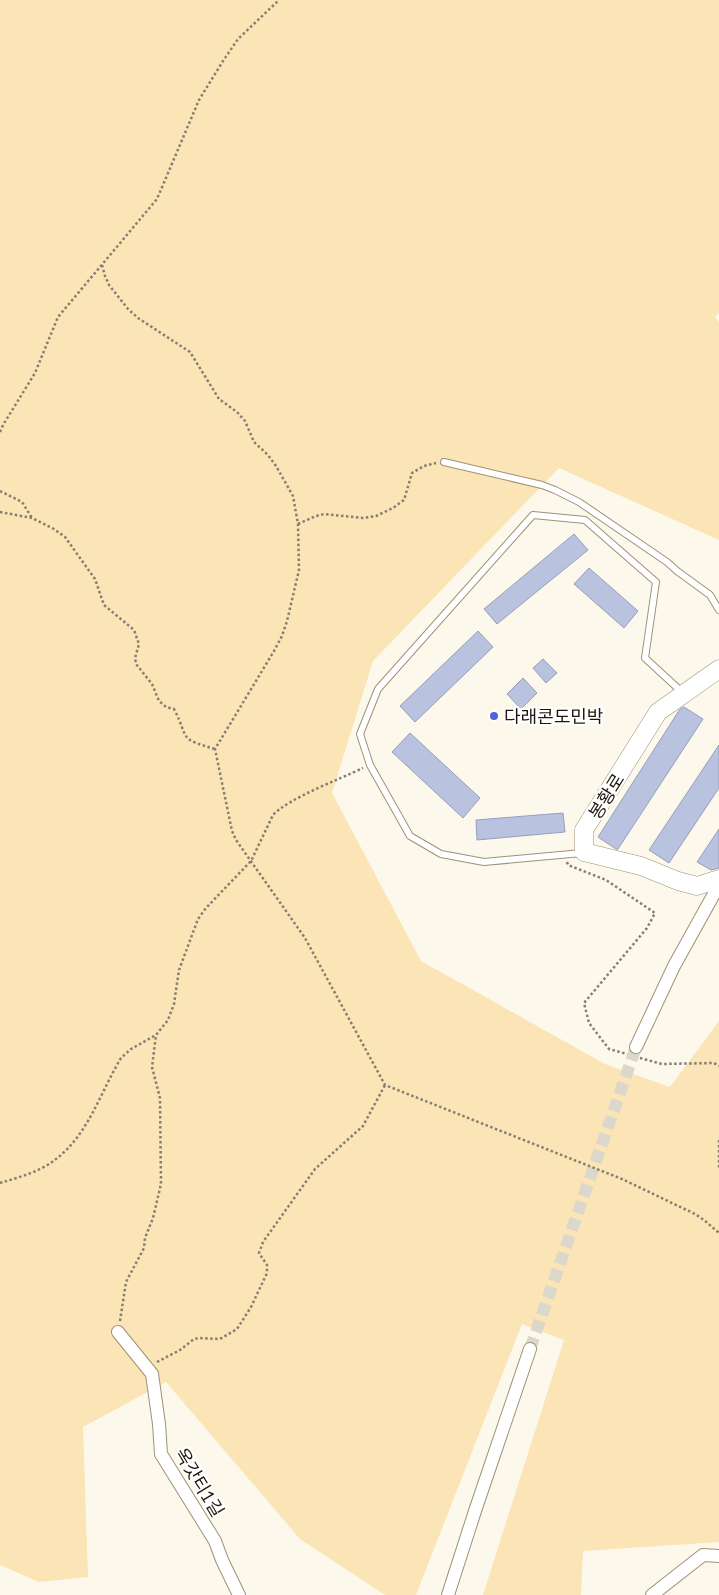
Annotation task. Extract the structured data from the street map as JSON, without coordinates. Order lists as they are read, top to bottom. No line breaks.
{"streets":{"street":["봉황로","옥갓티1길"]},"places":["다래콘도민박"]}
